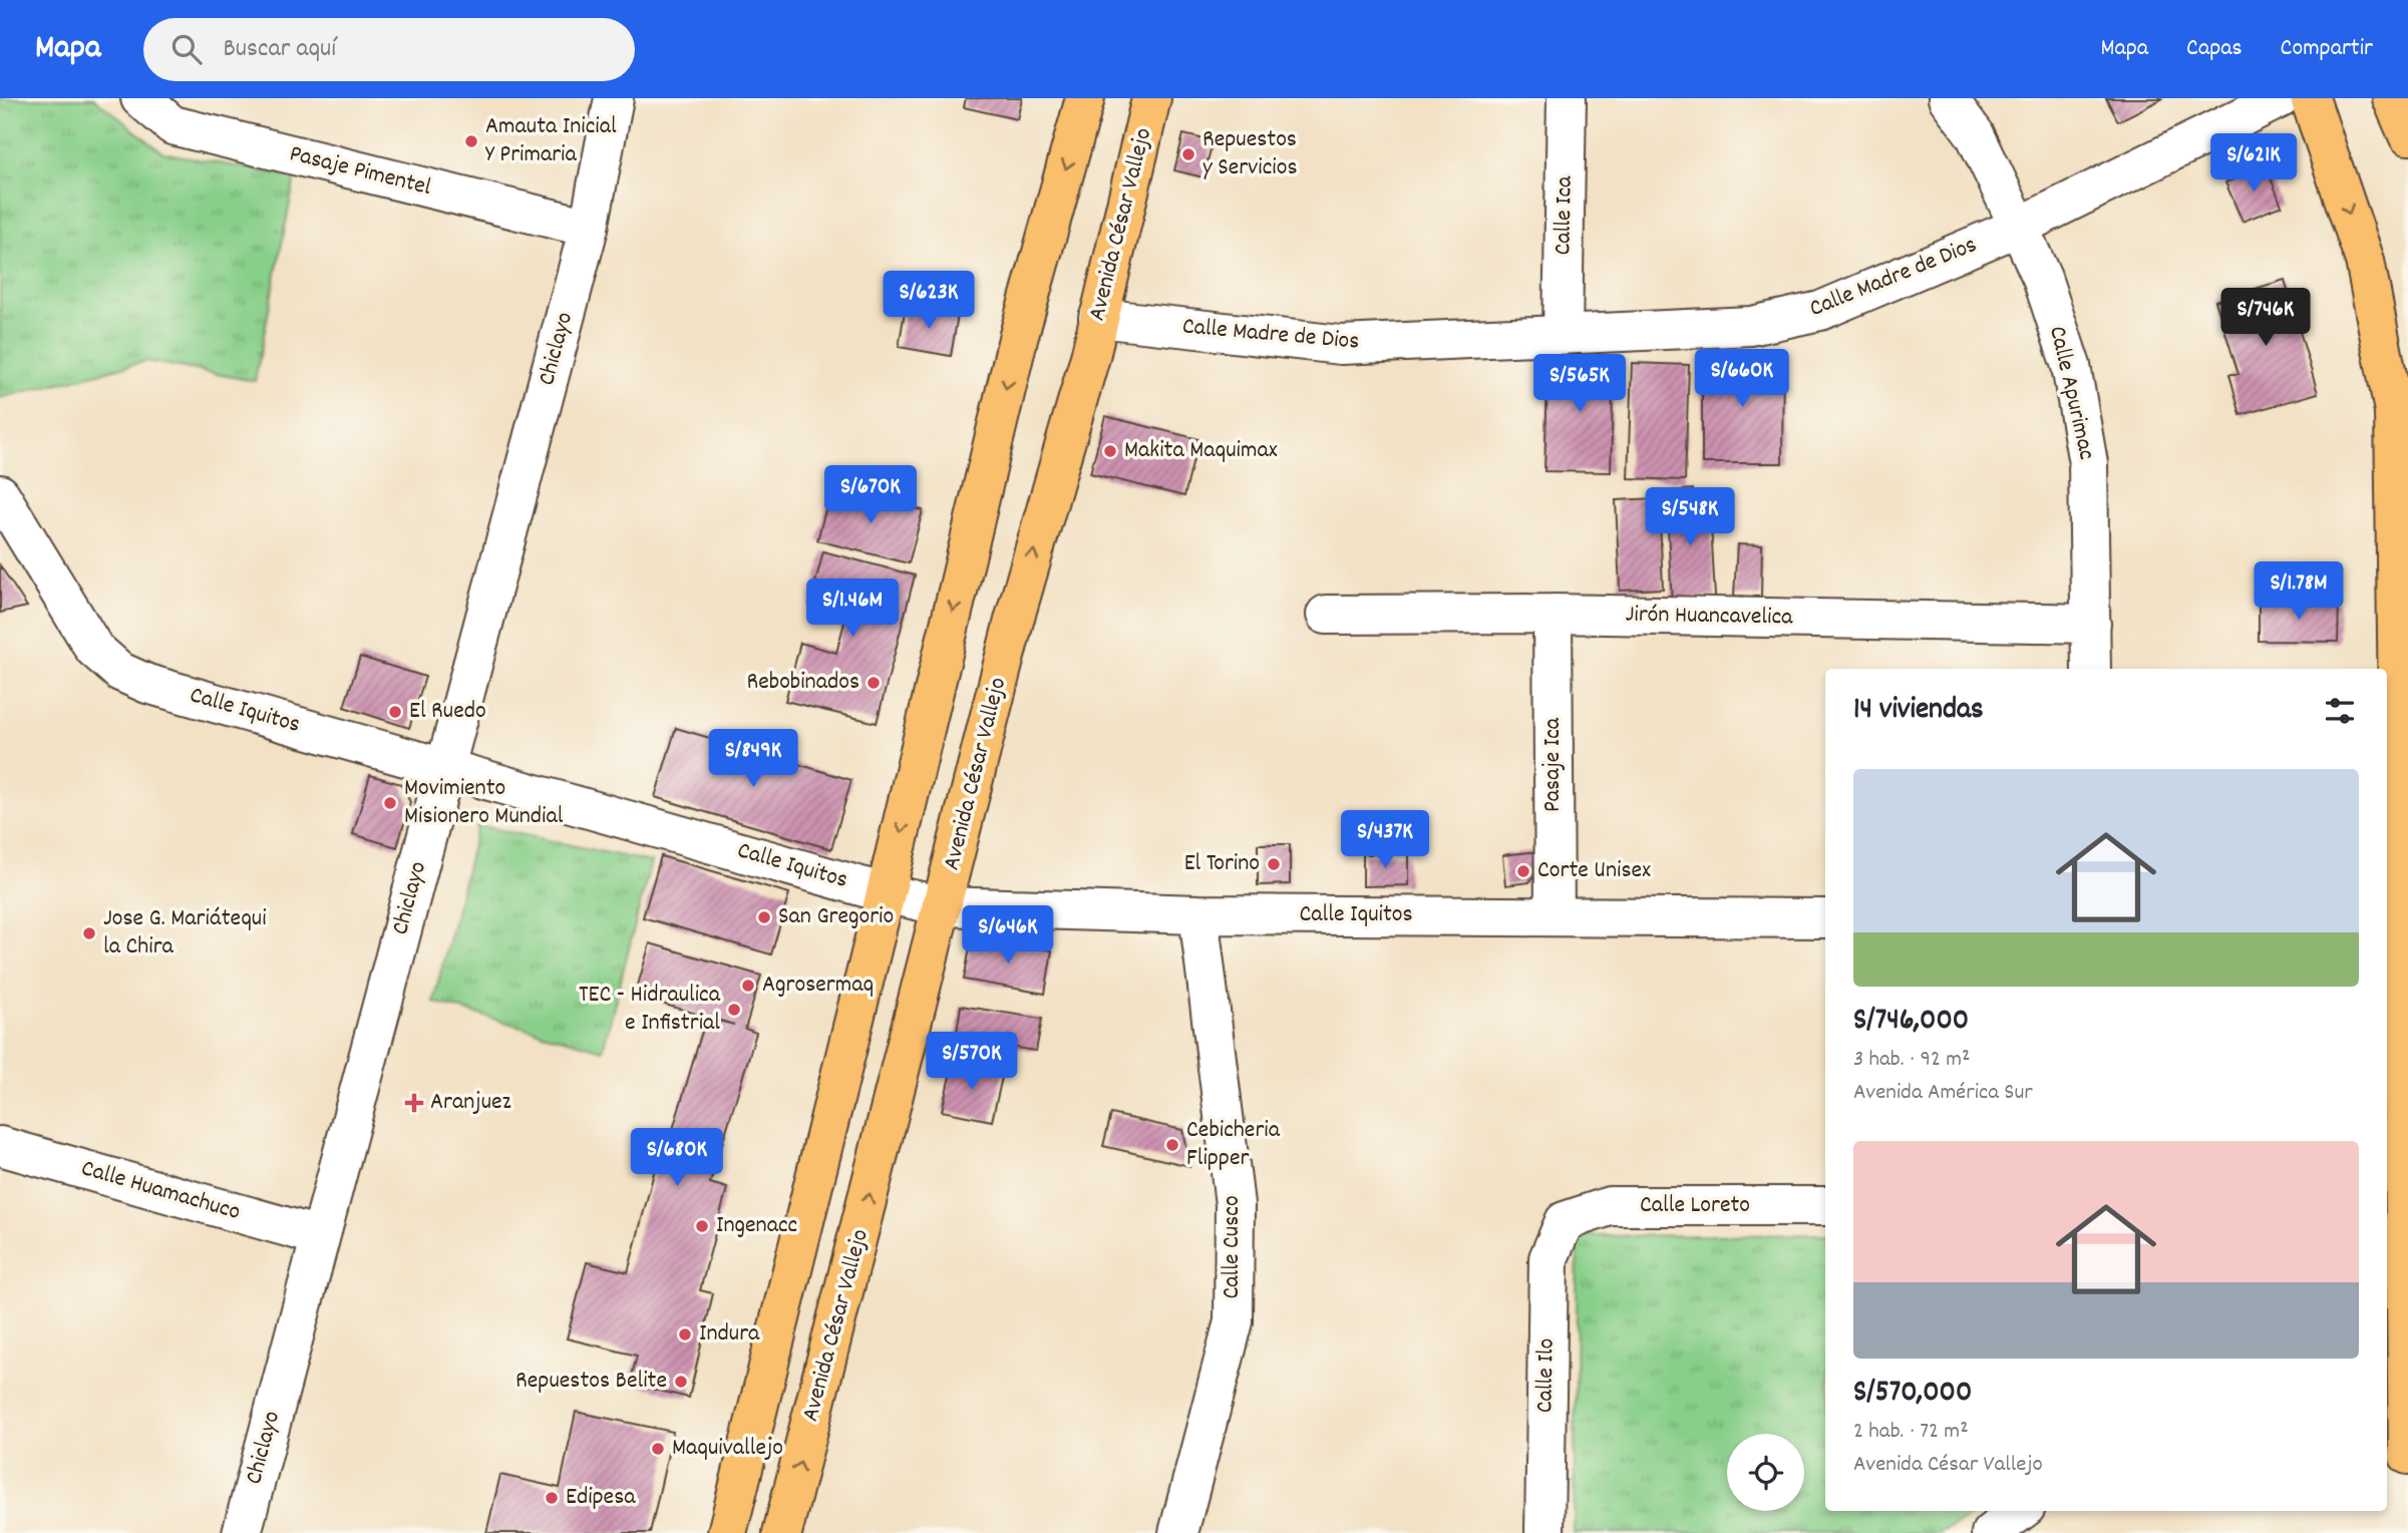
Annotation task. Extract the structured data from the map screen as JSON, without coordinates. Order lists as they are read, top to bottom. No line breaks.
{"streets":{"main road":["Avenida César Vallejo"],"street":["Pasaje Pimentel","Calle Ica","Calle Madre de Dios","Chiclayo","Calle Apurimac","Jirón Huancavelica","Calle Iquitos","Pasaje Ica","Calle Huamachuco","Calle Loreto","Calle Cusco","Calle Ilo"]},"crossings":[["Pasaje Pimentel","Chiclayo"],["Calle Ica","Calle Madre de Dios"],["Avenida César Vallejo","Calle Madre de Dios"],["Avenida César Vallejo","Calle Iquitos"],["Calle Madre de Dios","Calle Apurimac"],["Chiclayo","Calle Iquitos"],["Chiclayo","Calle Huamachuco"],["Calle Apurimac","Jirón Huancavelica"],["Jirón Huancavelica","Pasaje Ica"],["Calle Iquitos","Pasaje Ica"],["Calle Iquitos","Calle Cusco"],["Calle Loreto","Calle Ilo"]],"places":{"other":["Amauta Inicial Y Primaria","Repuestos y Servicios","Makita Maquimax","Rebobinados","El Ruedo","Movimiento Misionero Mundial","El Torino","Corte Unisex","San Gregorio","Jose G. Mariátequi la Chira","Agrosermaq","TEC - Hidraulica e Infistrial","Cebicheria Flipper","Ingenacc","Indura","Repuestos Belite","Maquivallejo","Edipesa"],"health":["Aranjuez"]},"page":{"header":"Mapa","search":"Buscar aquí","nav":["Mapa","Capas","Compartir"],"price":["S/621K","S/623K","S/746K","S/660K","S/565K","S/670K","S/548K","S/1.78M","S/1.46M","S/849K","S/437K","S/646K","S/570K","S/680K"],"heading":"14 viviendas","list":[{"name":"S/746,000","note":"3 hab. · 92 m² · Avenida América Sur"},{"name":"S/570,000","note":"2 hab. · 72 m² · Avenida César Vallejo"}]}}
